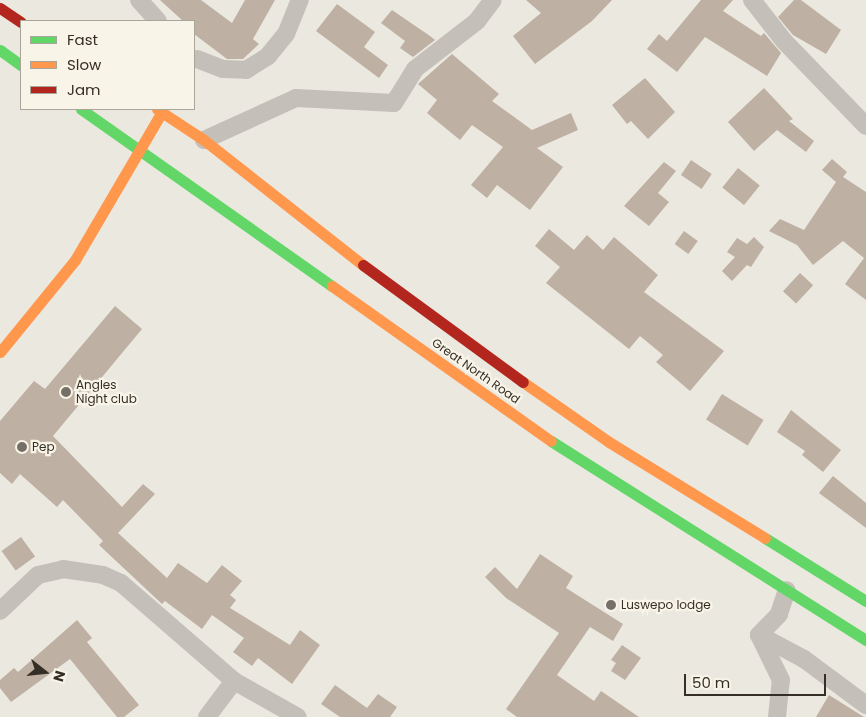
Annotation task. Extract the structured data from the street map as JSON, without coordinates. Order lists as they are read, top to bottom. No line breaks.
{"streets":{"main road":["Great North Road"]},"places":["Angles Night club","Pep","Luswepo lodge"],"legend":["Fast","Slow","Jam"],"scale_bar":"50 m","north":"right"}
